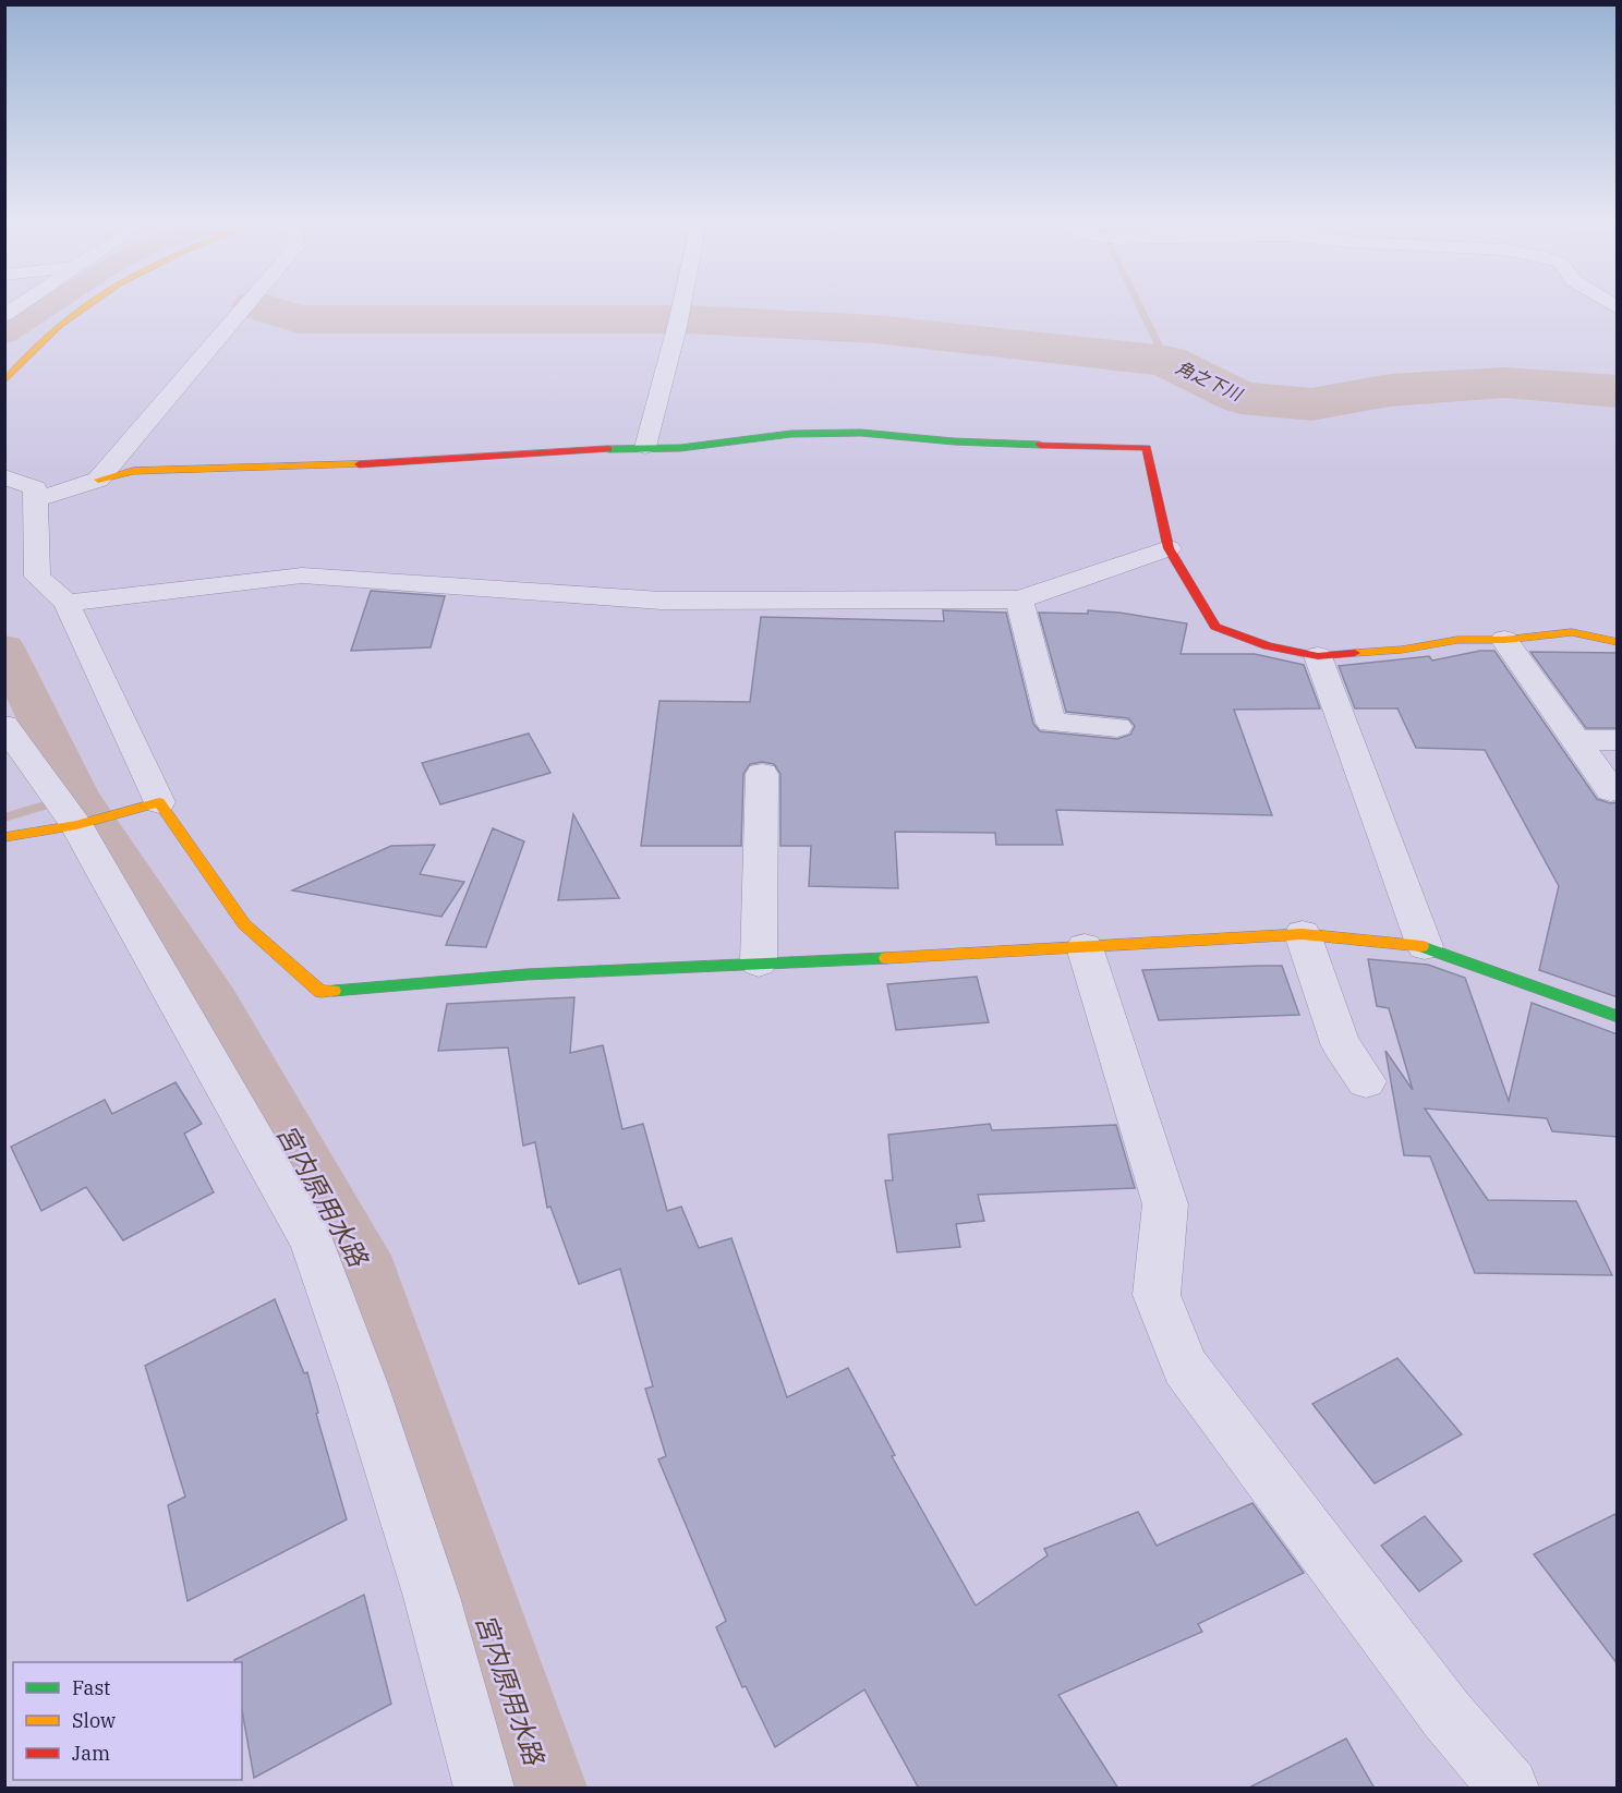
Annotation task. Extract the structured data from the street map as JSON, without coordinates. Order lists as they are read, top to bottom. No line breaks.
{"water":["角之下川","宮内原用水路"],"legend":["Fast","Slow","Jam"]}
